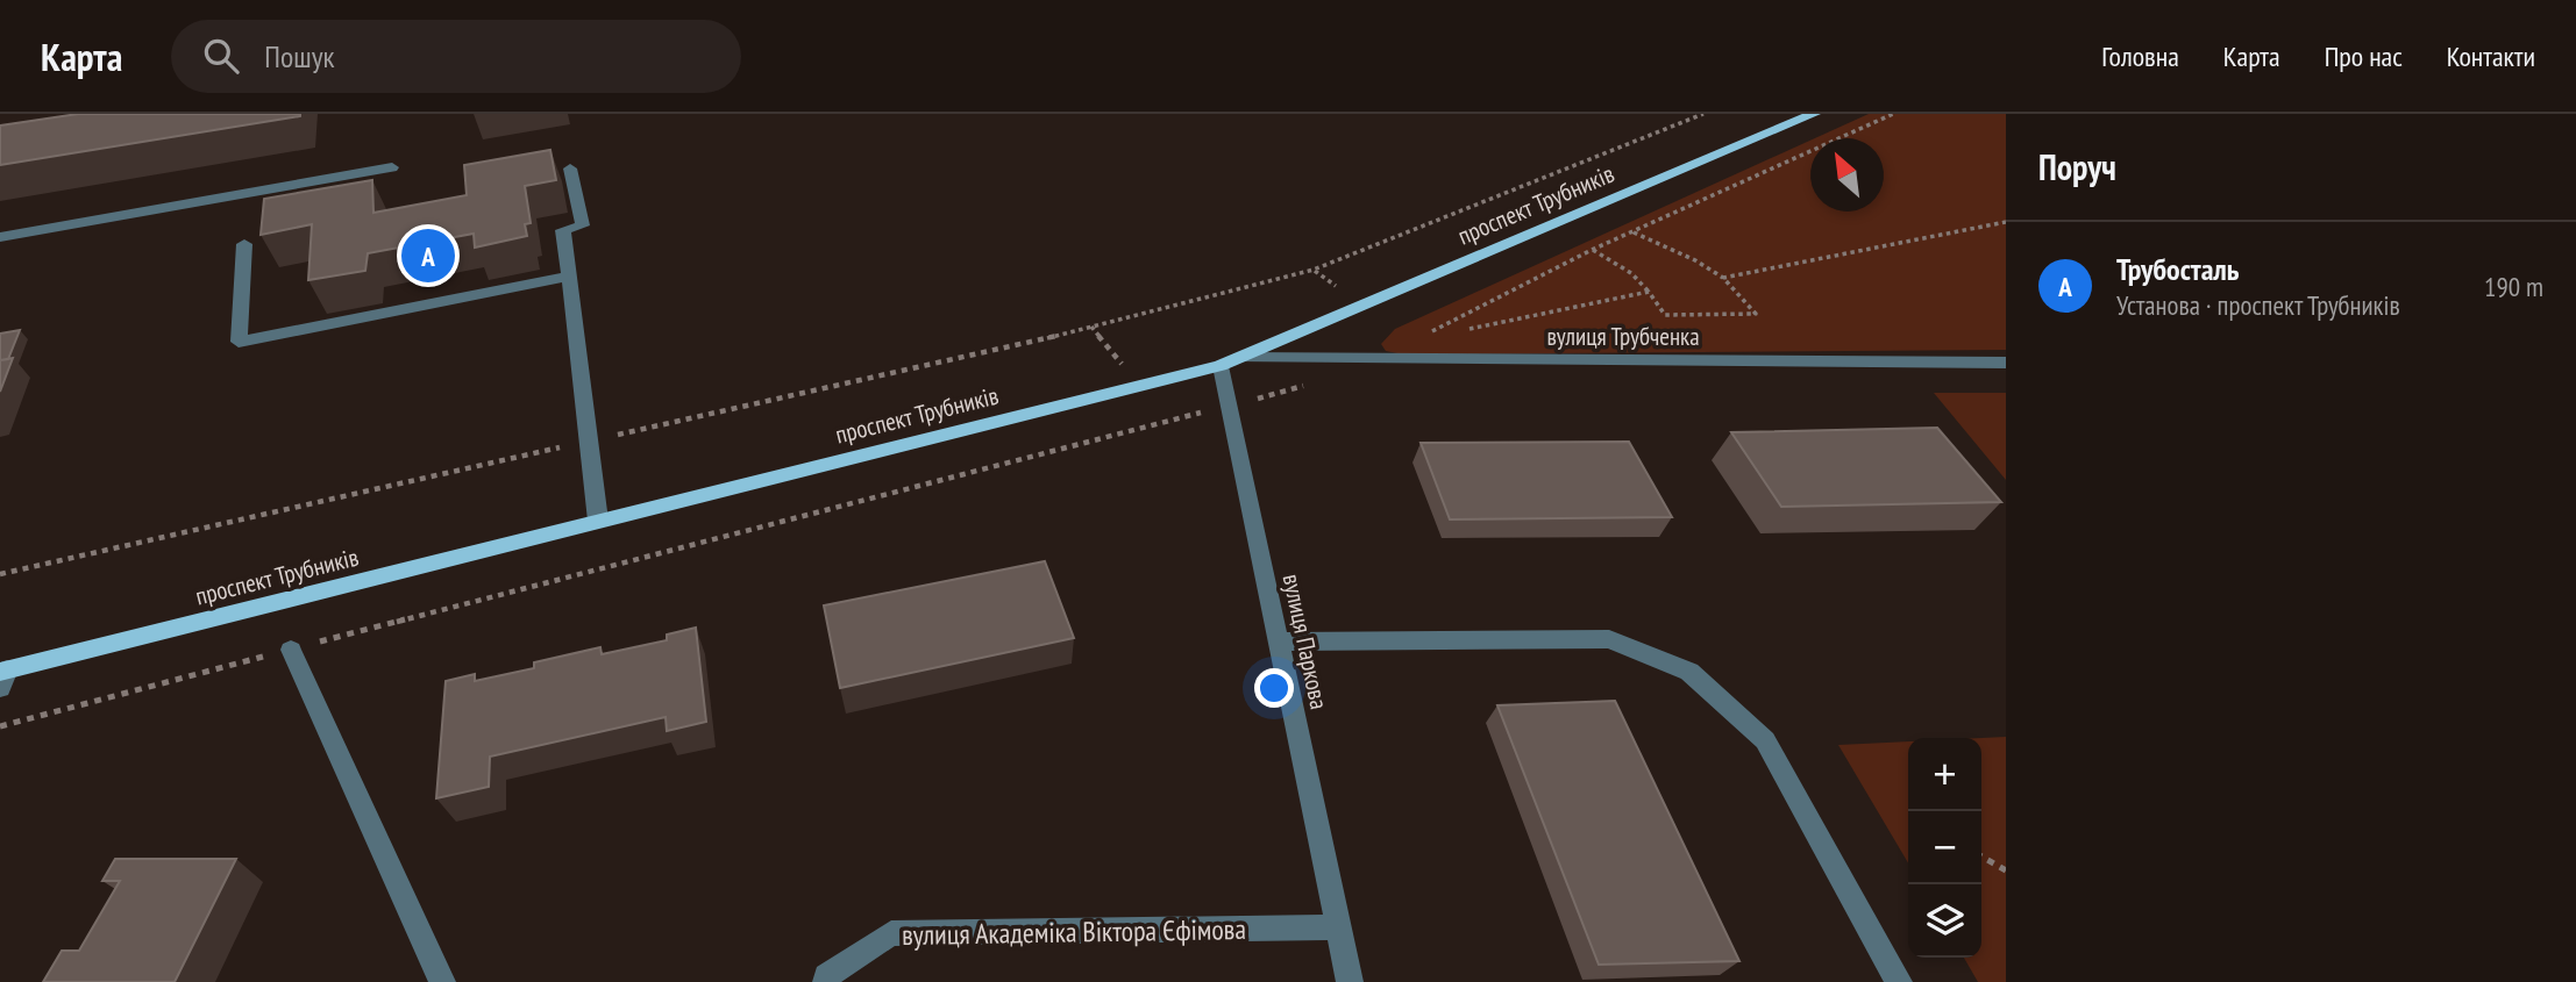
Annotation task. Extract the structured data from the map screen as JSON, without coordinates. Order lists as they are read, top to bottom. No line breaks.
{"streets":{"main road":["проспект Трубників"],"street":["вулиця Трубченка","вулиця Паркова","вулиця Академіка Віктора Єфімова"]},"crossings":[["проспект Трубників","вулиця Трубченка"],["проспект Трубників","вулиця Паркова"],["вулиця Трубченка","вулиця Паркова"],["вулиця Паркова","вулиця Академіка Віктора Єфімова"]],"north":"top left","page":{"header":"Карта","search":"Пошук","nav":["Головна","Карта","Про нас","Контакти"],"heading":"Поруч","list":[{"mark":"A","name":"Трубосталь","note":"Установа · проспект Трубників","value":"190 m"}],"pins":"A","map_buttons":["+","−"]}}
